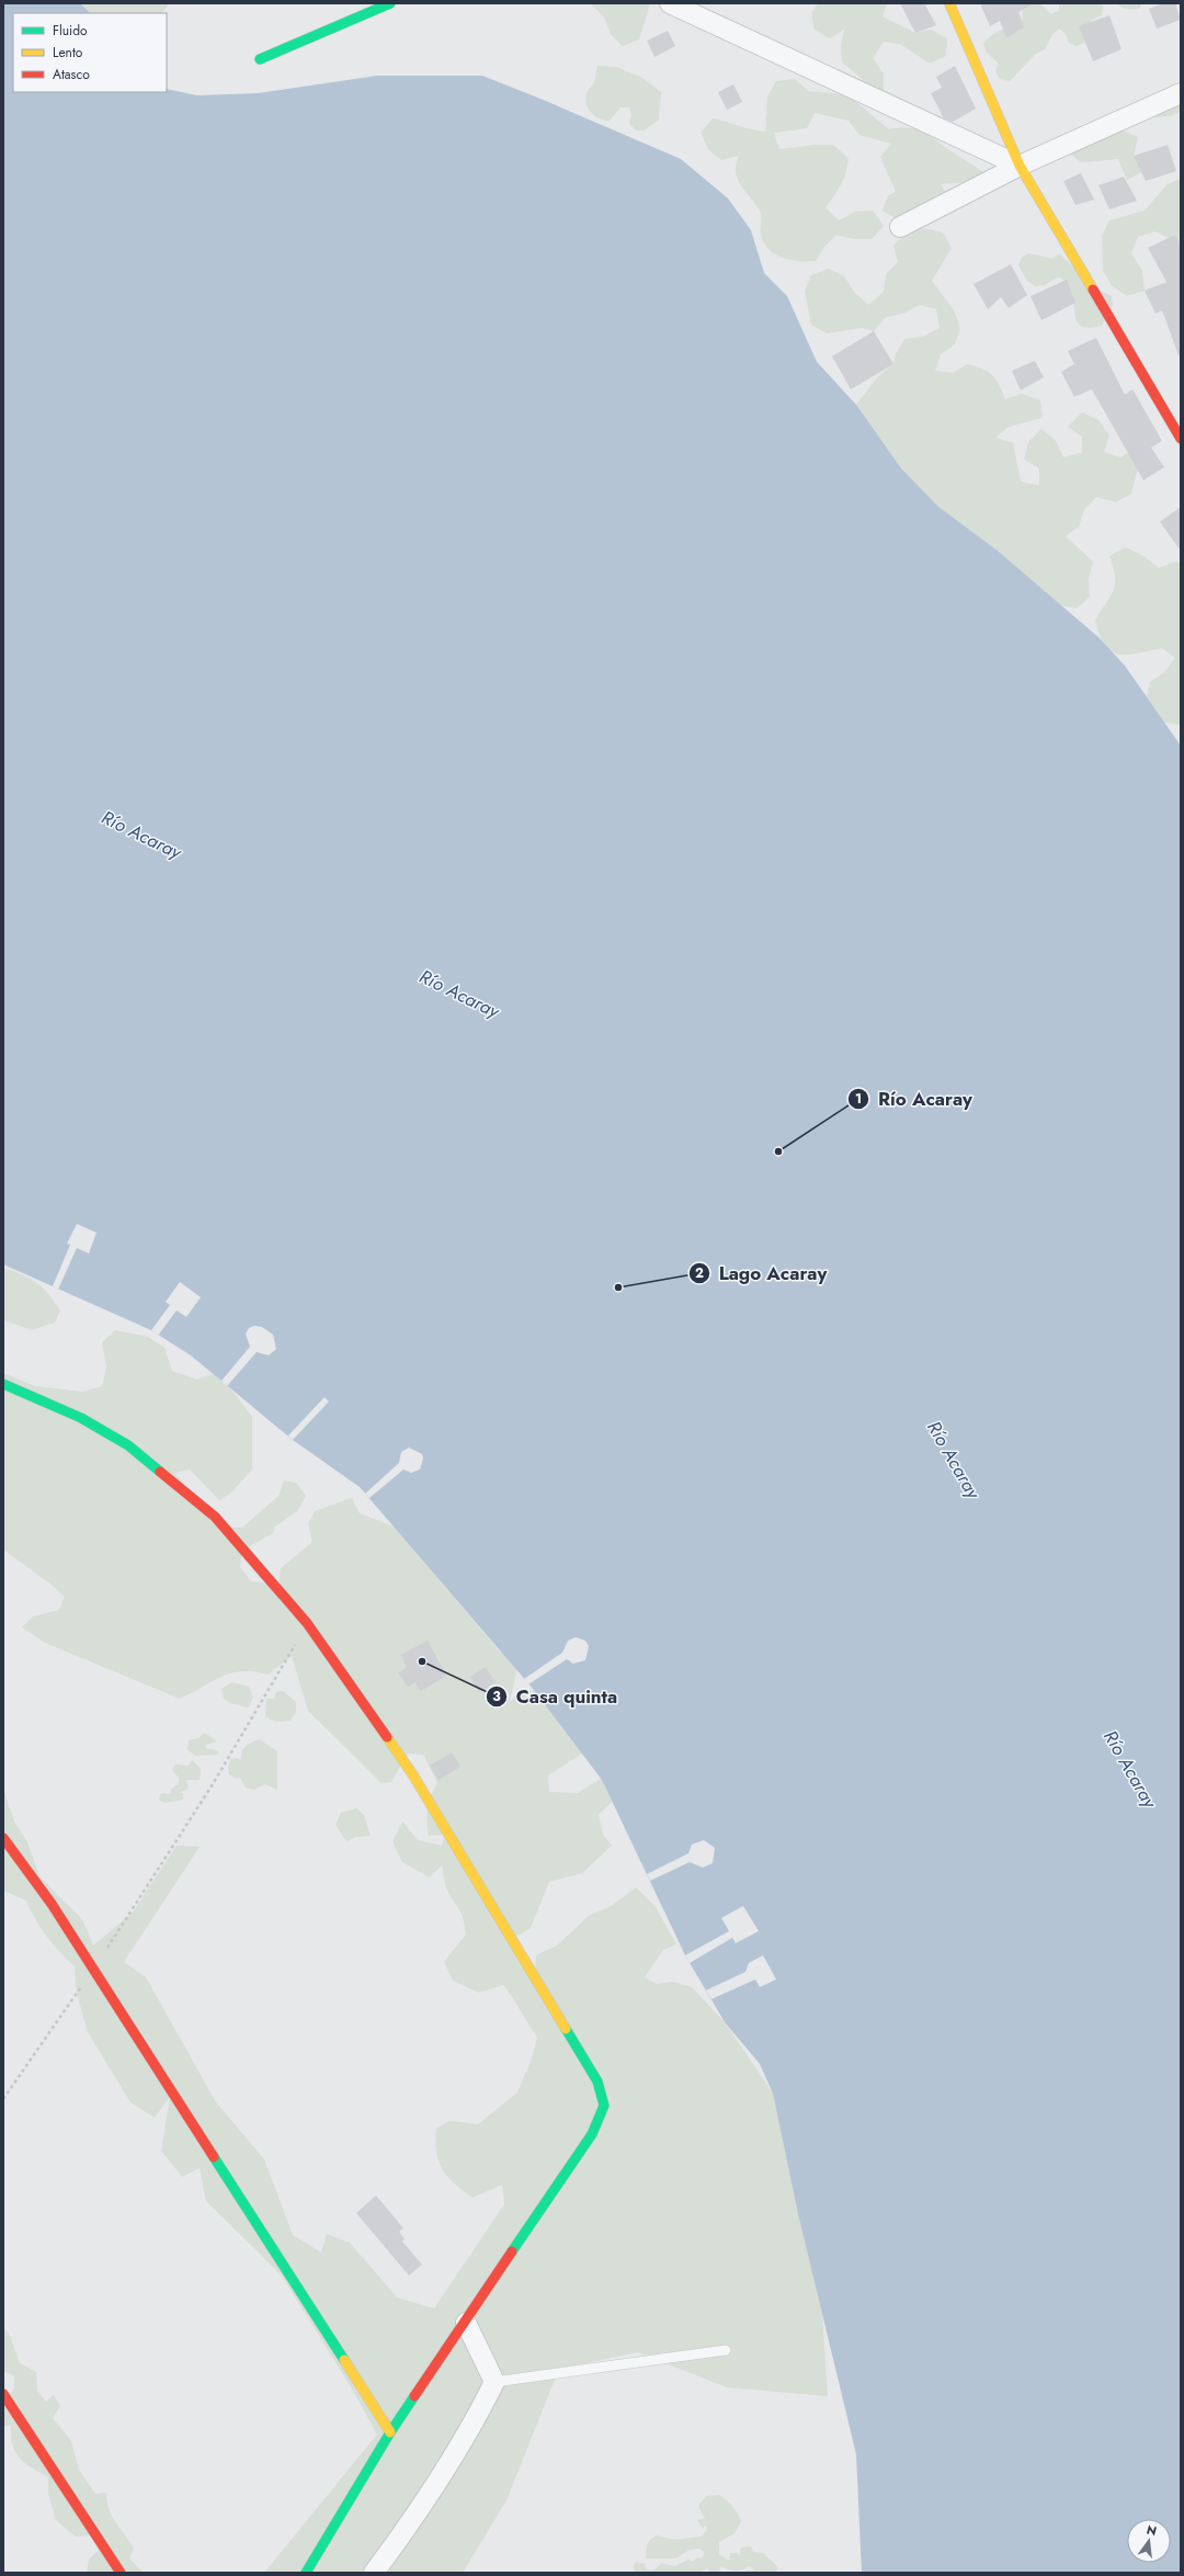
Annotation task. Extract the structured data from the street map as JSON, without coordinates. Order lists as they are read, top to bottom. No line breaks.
{"water":["Río Acaray"],"places":["Río Acaray","Lago Acaray","Casa quinta"],"legend":["Fluido","Lento","Atasco"],"north":"top"}
